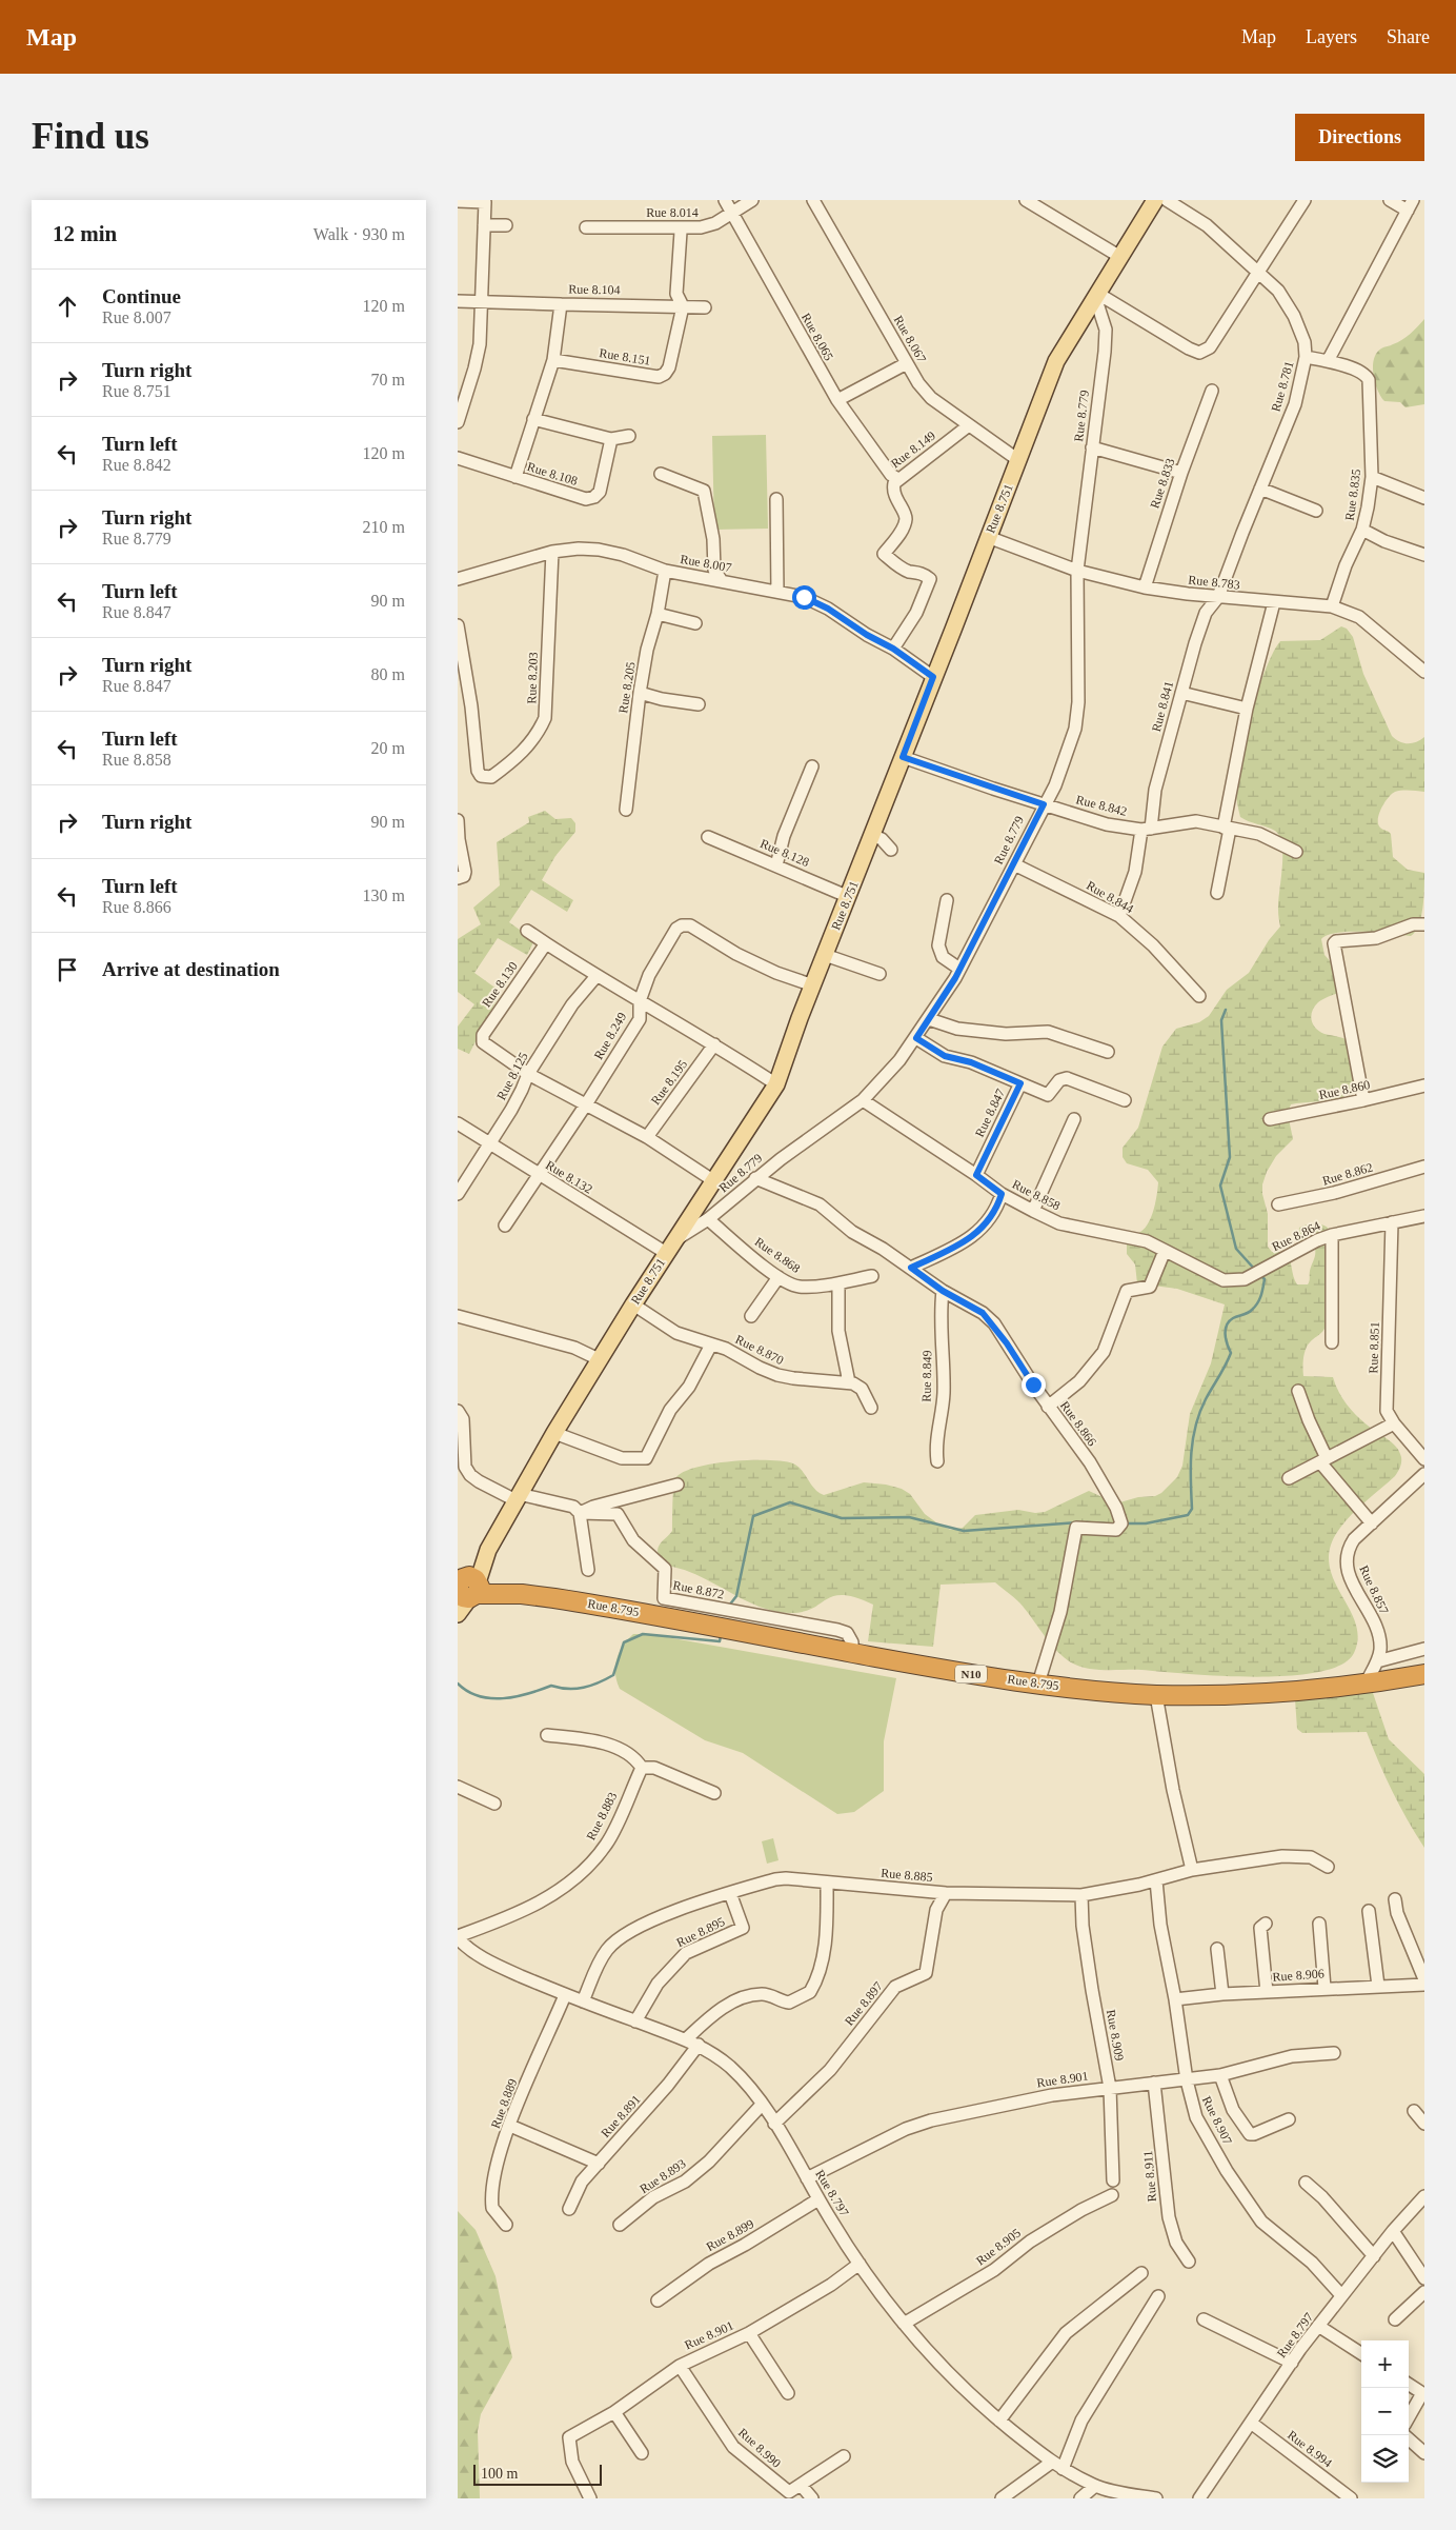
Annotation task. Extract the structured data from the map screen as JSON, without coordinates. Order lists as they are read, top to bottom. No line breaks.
{"streets":{"highway":["Rue 8.795","N10"],"main road":["Rue 8.751"],"street":["Rue 8.014","Rue 8.104","Rue 8.065","Rue 8.067","Rue 8.151","Rue 8.781","Rue 8.779","Rue 8.149","Rue 8.108","Rue 8.833","Rue 8.835","Rue 8.007","Rue 8.783","Rue 8.203","Rue 8.205","Rue 8.841","Rue 8.842","Rue 8.128","Rue 8.844","Rue 8.130","Rue 8.249","Rue 8.125","Rue 8.195","Rue 8.860","Rue 8.847","Rue 8.862","Rue 8.132","Rue 8.858","Rue 8.864","Rue 8.868","Rue 8.851","Rue 8.870","Rue 8.849","Rue 8.866","Rue 8.872","Rue 8.857","Rue 8.883","Rue 8.885","Rue 8.895","Rue 8.906","Rue 8.897","Rue 8.909","Rue 8.901","Rue 8.889","Rue 8.891","Rue 8.907","Rue 8.893","Rue 8.911","Rue 8.797","Rue 8.899","Rue 8.905","Rue 8.990","Rue 8.994"]},"crossings":[["Rue 8.014","Rue 8.065"],["Rue 8.014","Rue 8.151"],["Rue 8.104","Rue 8.151"],["Rue 8.065","Rue 8.149"],["Rue 8.067","Rue 8.149"],["Rue 8.067","Rue 8.751"],["Rue 8.781","Rue 8.783"],["Rue 8.781","Rue 8.841"],["Rue 8.779","Rue 8.751"],["Rue 8.779","Rue 8.783"],["Rue 8.779","Rue 8.842"],["Rue 8.779","Rue 8.844"],["Rue 8.779","Rue 8.847"],["Rue 8.779","Rue 8.858"],["Rue 8.779","Rue 8.868"],["Rue 8.779","Rue 8.866"],["Rue 8.149","Rue 8.007"],["Rue 8.833","Rue 8.783"],["Rue 8.835","Rue 8.783"],["Rue 8.751","Rue 8.007"],["Rue 8.751","Rue 8.783"],["Rue 8.751","Rue 8.842"],["Rue 8.751","Rue 8.128"],["Rue 8.751","Rue 8.130"],["Rue 8.751","Rue 8.249"],["Rue 8.751","Rue 8.132"],["Rue 8.751","Rue 8.870"],["Rue 8.751","Rue 8.872"],["Rue 8.751","Rue 8.795"],["Rue 8.007","Rue 8.203"],["Rue 8.007","Rue 8.205"],["Rue 8.783","Rue 8.841"],["Rue 8.841","Rue 8.842"],["Rue 8.841","Rue 8.844"],["Rue 8.130","Rue 8.249"],["Rue 8.130","Rue 8.125"],["Rue 8.130","Rue 8.195"],["Rue 8.249","Rue 8.132"],["Rue 8.125","Rue 8.132"],["Rue 8.847","Rue 8.858"],["Rue 8.858","Rue 8.864"],["Rue 8.864","Rue 8.851"],["Rue 8.849","Rue 8.866"],["Rue 8.866","Rue 8.795"],["Rue 8.872","Rue 8.795"],["Rue 8.857","Rue 8.795"],["Rue 8.883","Rue 8.797"],["Rue 8.885","Rue 8.895"],["Rue 8.885","Rue 8.897"],["Rue 8.885","Rue 8.909"],["Rue 8.885","Rue 8.907"],["Rue 8.885","Rue 8.797"],["Rue 8.895","Rue 8.797"],["Rue 8.906","Rue 8.907"],["Rue 8.897","Rue 8.797"],["Rue 8.909","Rue 8.901"],["Rue 8.901","Rue 8.907"],["Rue 8.901","Rue 8.911"],["Rue 8.901","Rue 8.797"],["Rue 8.901","Rue 8.990"],["Rue 8.889","Rue 8.797"],["Rue 8.891","Rue 8.797"],["Rue 8.907","Rue 8.797"],["Rue 8.893","Rue 8.797"],["Rue 8.797","Rue 8.899"],["Rue 8.797","Rue 8.905"],["Rue 8.797","Rue 8.994"]],"scale_bar":"100 m","page":{"header":"Map","nav":["Map","Layers","Share"],"buttons":"Directions","title":"Find us","heading":["12 min","Walk · 930 m"],"list":[["Continue","Rue 8.007","120 m"],["Turn right","Rue 8.751","70 m"],["Turn left","Rue 8.842","120 m"],["Turn right","Rue 8.779","210 m"],["Turn left","Rue 8.847","90 m"],["Turn right","Rue 8.847","80 m"],["Turn left","Rue 8.858","20 m"],["Turn right","90 m"],["Turn left","Rue 8.866","130 m"],"Arrive at destination"],"map_buttons":["+","−"],"scale":"100 m"}}
